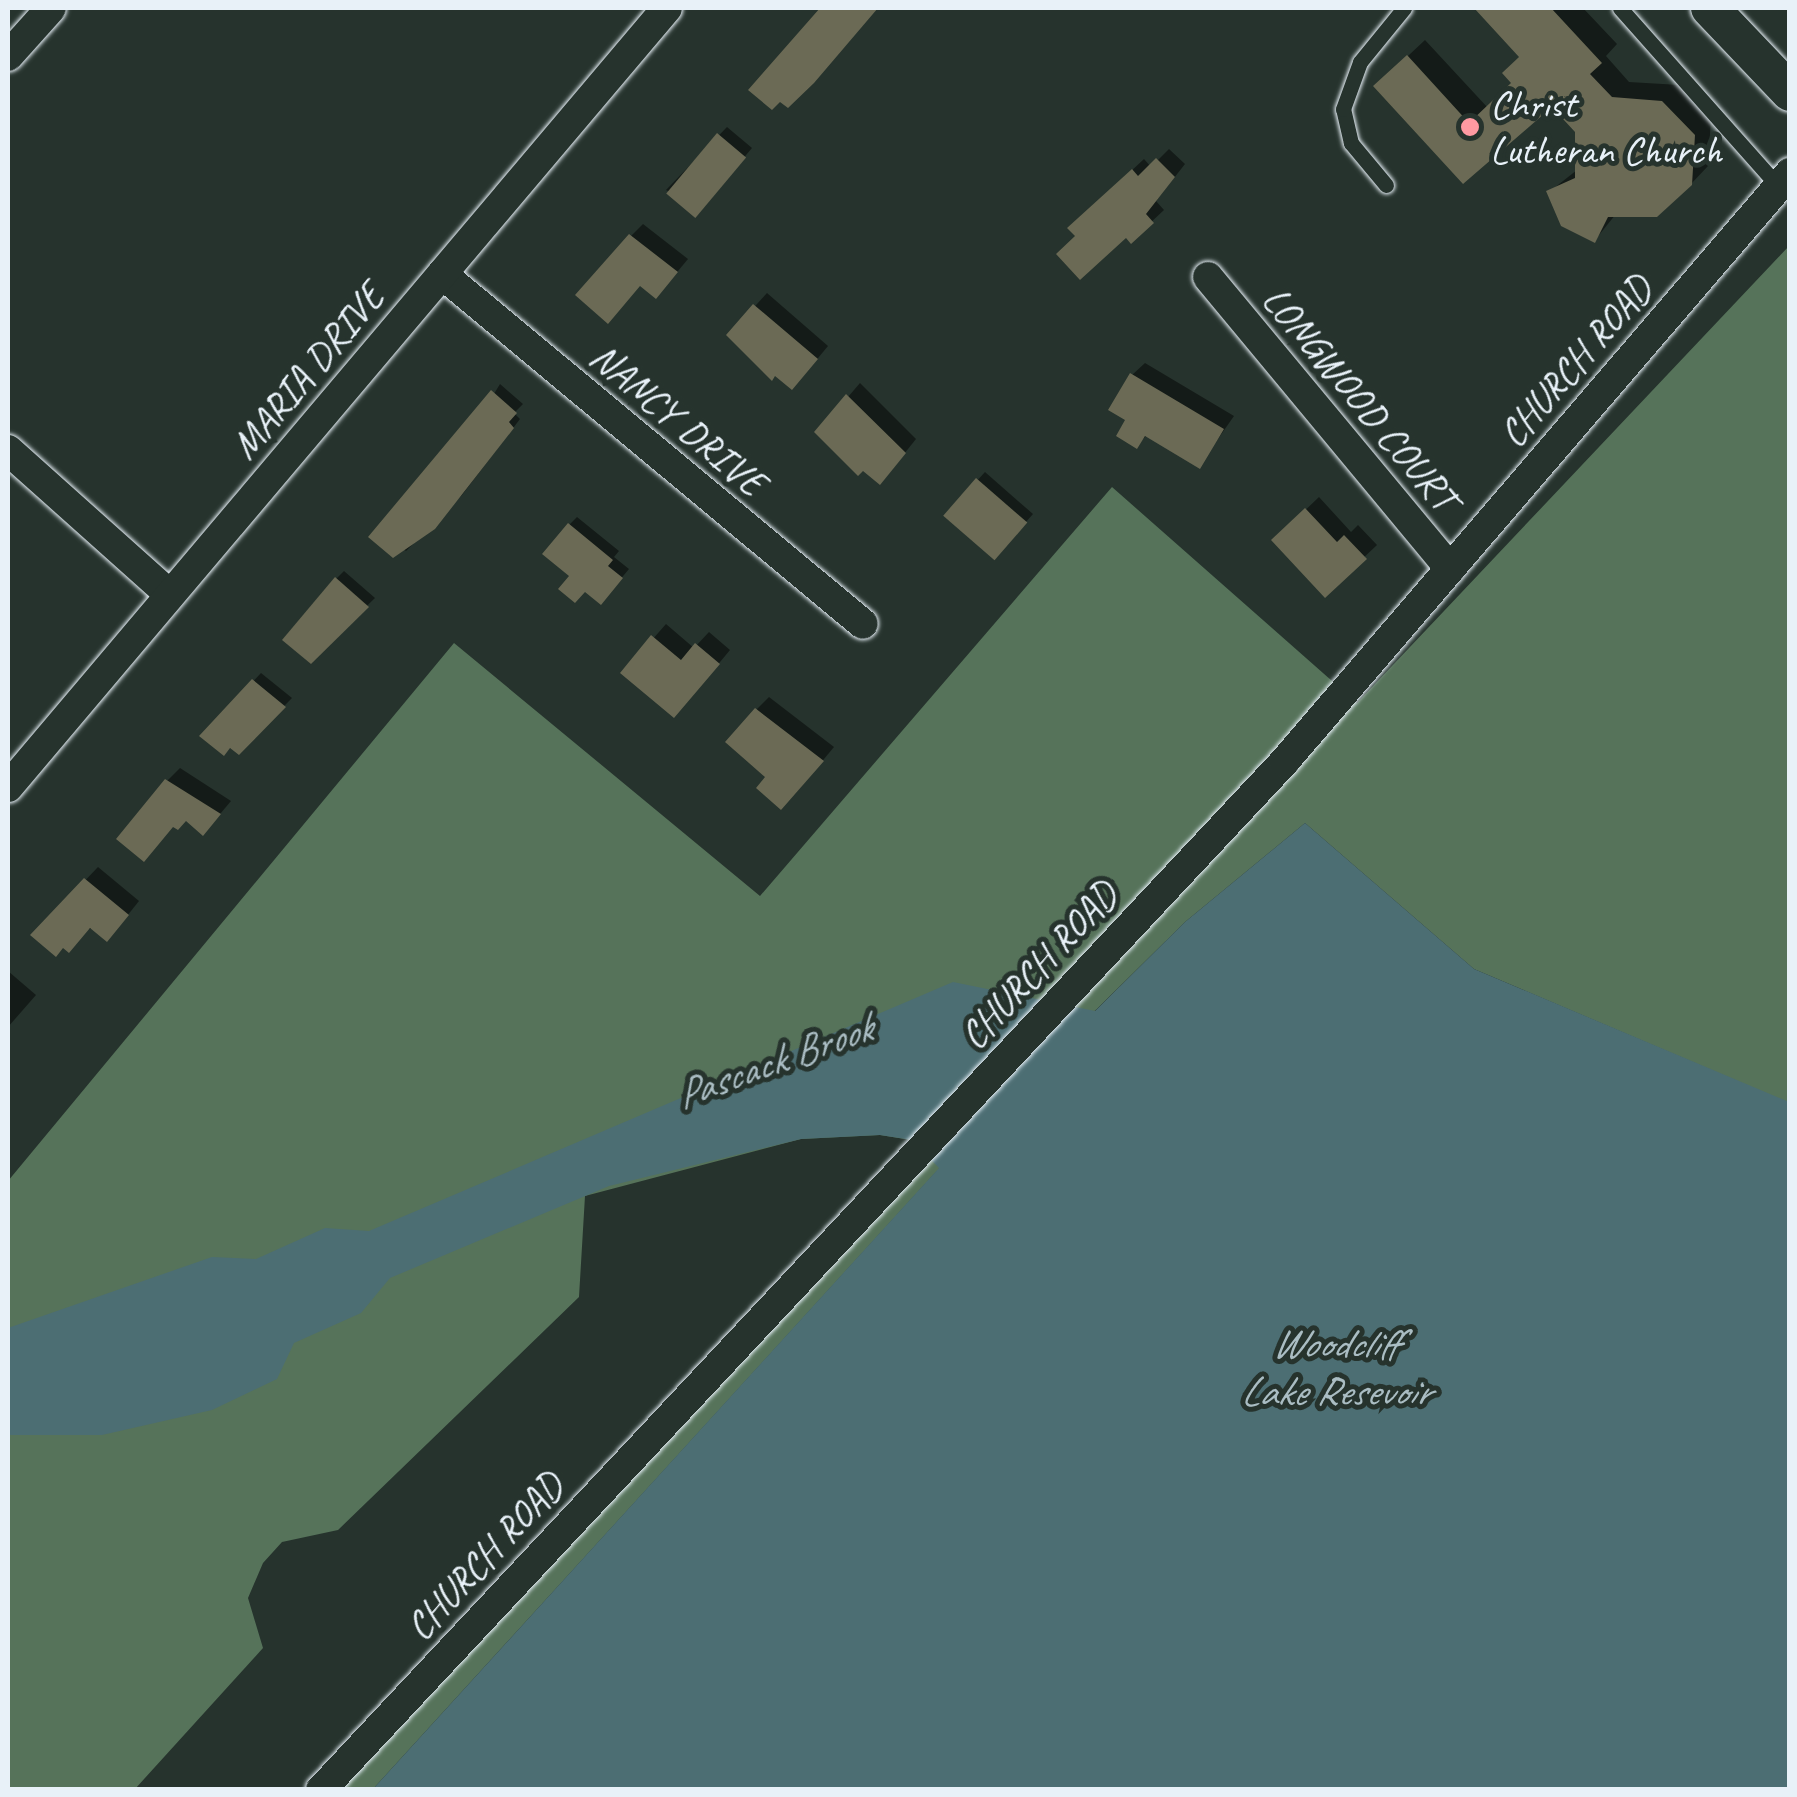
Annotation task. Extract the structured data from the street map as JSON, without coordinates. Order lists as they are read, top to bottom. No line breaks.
{"streets":{"street":["CHURCH ROAD","MARIA DRIVE","LONGWOOD COURT","NANCY DRIVE"]},"crossings":[["CHURCH ROAD","LONGWOOD COURT"],["MARIA DRIVE","NANCY DRIVE"]],"water":["Pascack Brook","Woodcliff Lake Resevoir"],"places":["Christ Lutheran Church"]}
